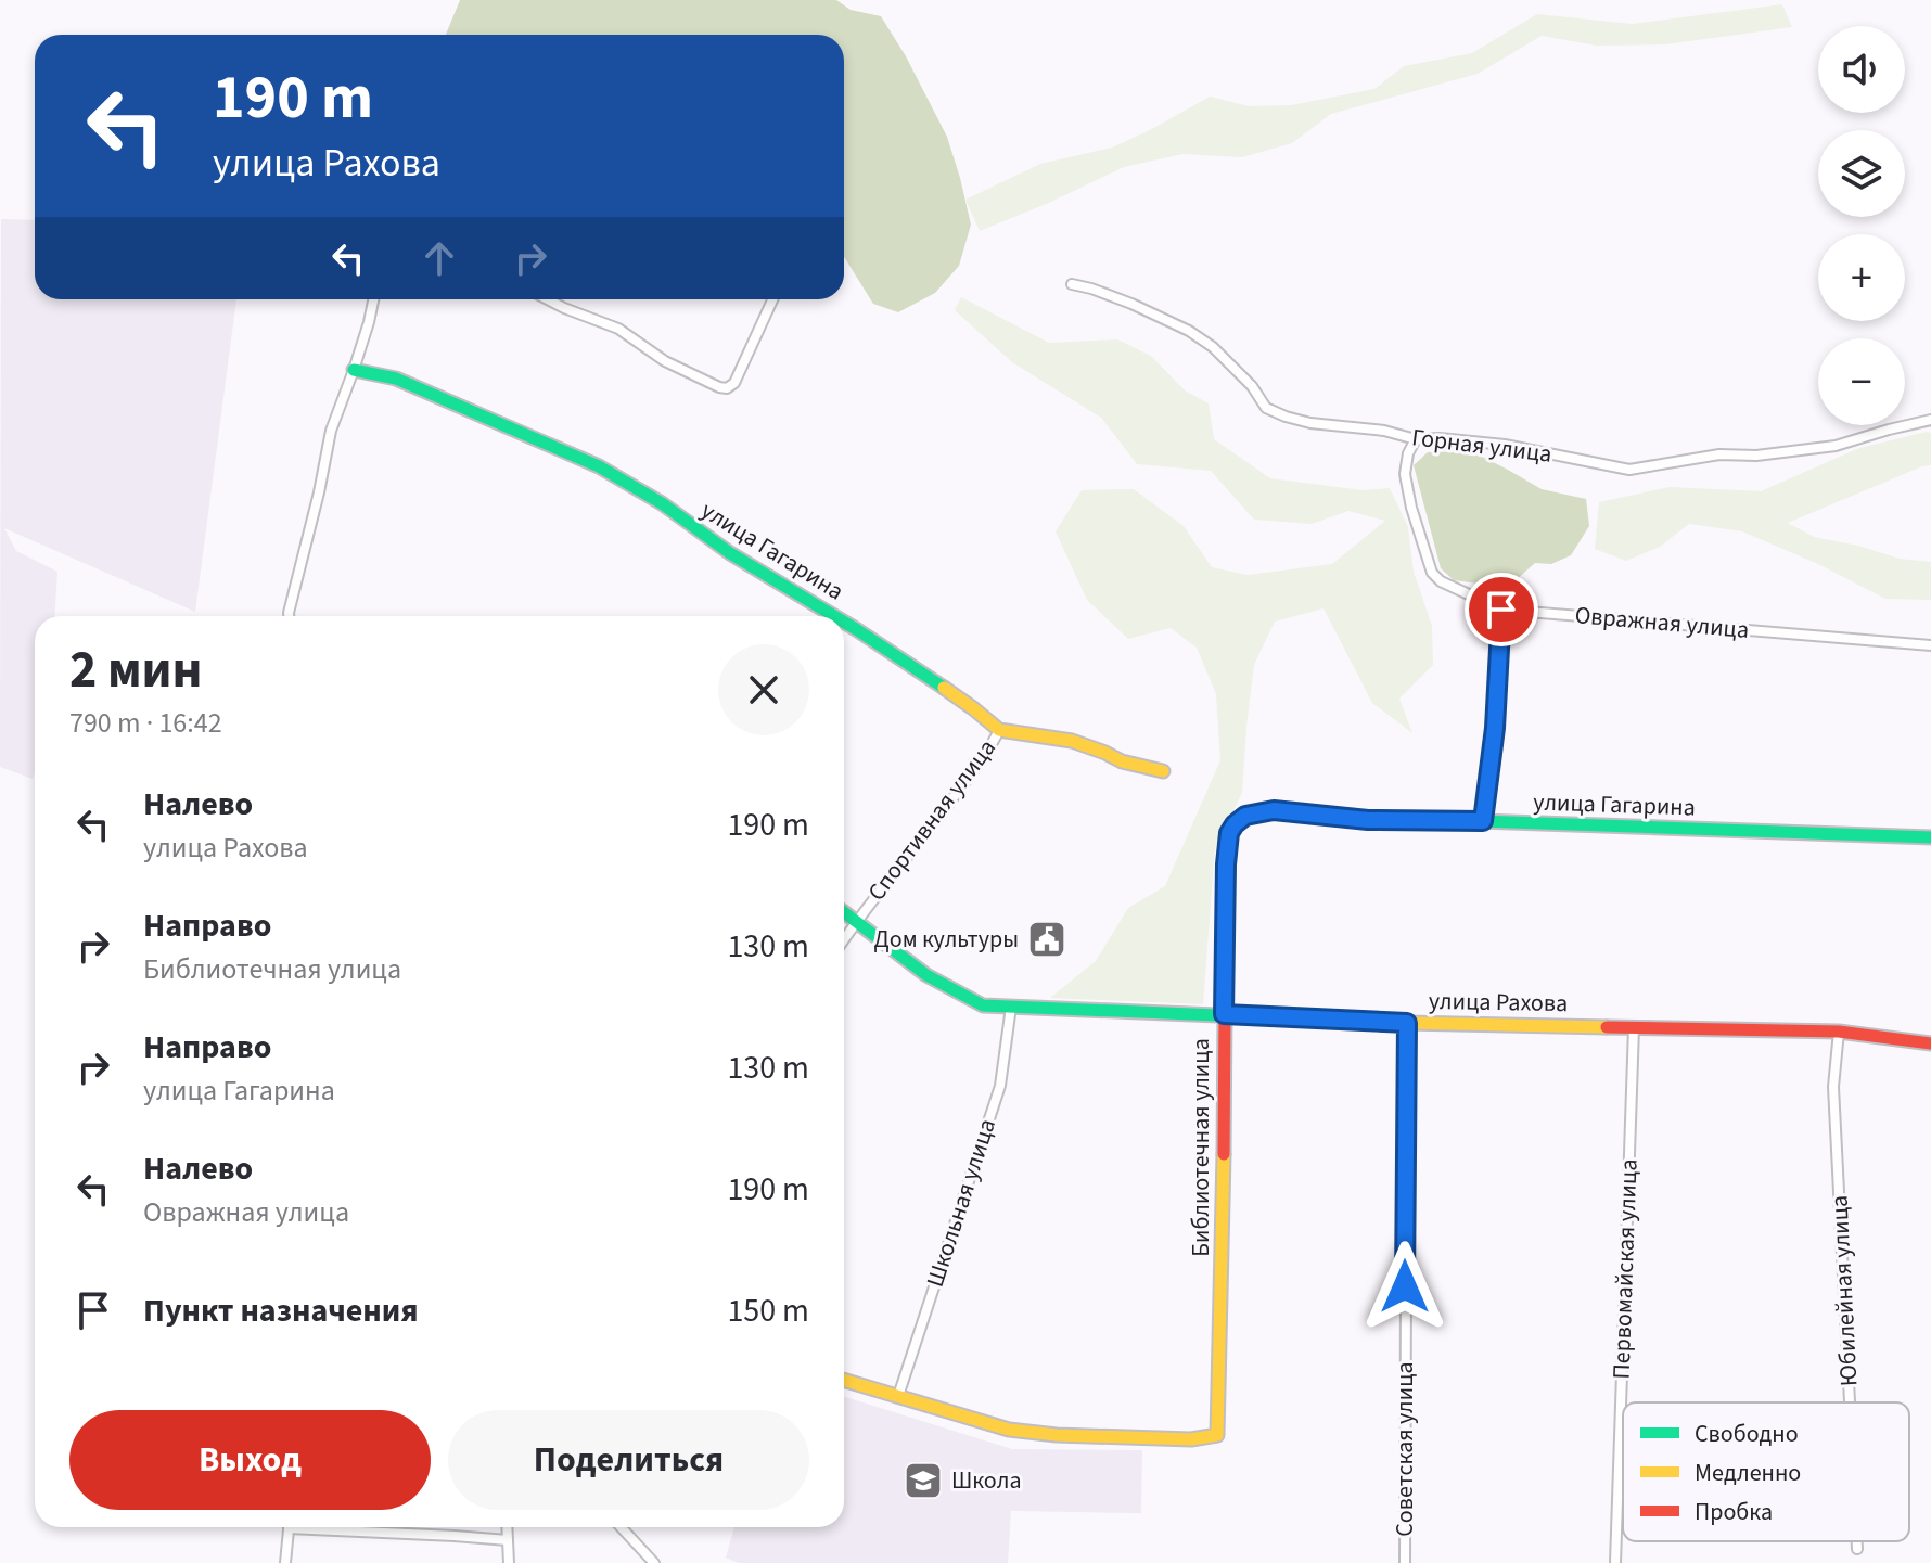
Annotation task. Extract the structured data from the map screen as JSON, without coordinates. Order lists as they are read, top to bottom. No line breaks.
{"streets":{"street":["Горная улица","улица Гагарина","Овражная улица","Спортивная улица","улица Рахова","Библиотечная улица","Школьная улица","Первомайская улица","Юбилейная улица","Советская улица"]},"crossings":[["улица Гагарина","Спортивная улица"],["улица Гагарина","Библиотечная улица"],["Спортивная улица","улица Рахова"],["улица Рахова","Библиотечная улица"],["улица Рахова","Школьная улица"],["улица Рахова","Первомайская улица"],["улица Рахова","Юбилейная улица"],["улица Рахова","Советская улица"],["Библиотечная улица","Школьная улица"]],"places":{"public building":["Дом культуры"],"school or university":["Школа"]},"legend":["Свободно","Медленно","Пробка"],"page":{"map_buttons":["+","−"],"turn":["190 m","улица Рахова"],"heading":["2 мин","790 m · 16:42"],"list":[{"name":"Налево","note":"улица Рахова","value":"190 m"},{"name":"Направо","note":"Библиотечная улица","value":"130 m"},{"name":"Направо","note":"улица Гагарина","value":"130 m"},{"name":"Налево","note":"Овражная улица","value":"190 m"},{"name":"Пункт назначения","value":"150 m"}],"buttons":["Выход","Поделиться"]}}
